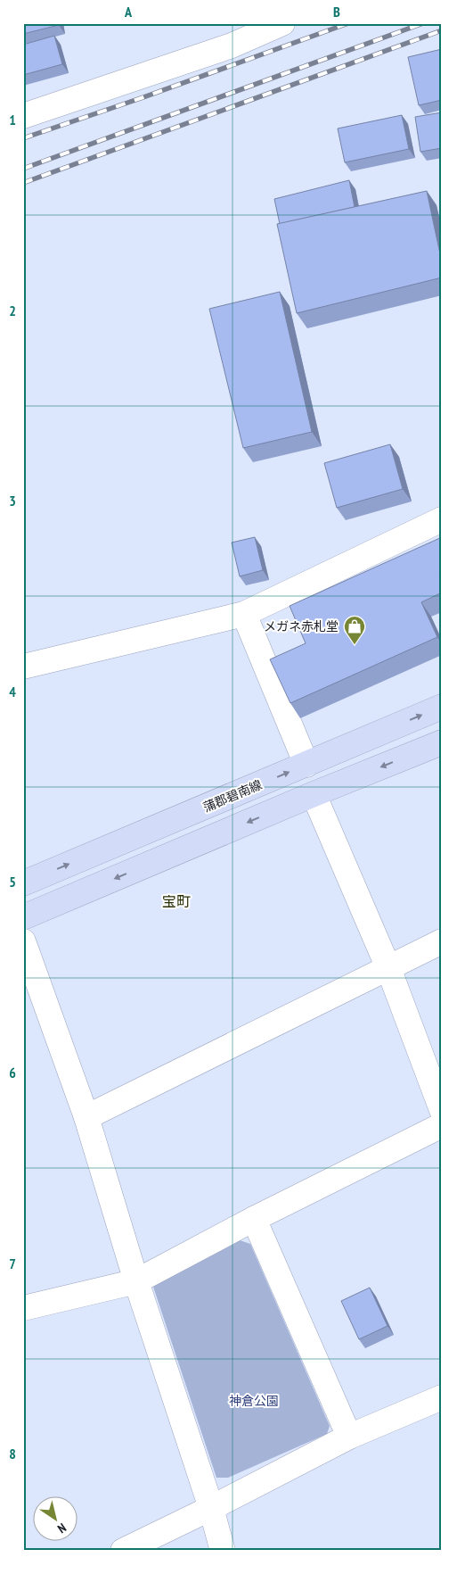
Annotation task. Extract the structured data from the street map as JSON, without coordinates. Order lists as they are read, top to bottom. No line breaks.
{"streets":{"main road":["蒲郡碧南線"]},"districts":["宝町"],"parks":["神倉公園"],"places":{"shop":["メガネ赤札堂"]},"north":"bottom right","grid":{"columns":["A","B"],"rows":["1","2","3","4","5","6","7","8"]}}
